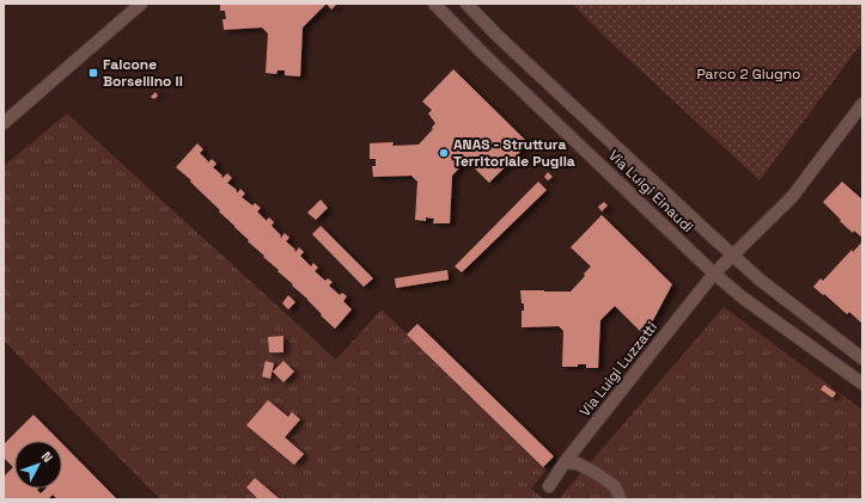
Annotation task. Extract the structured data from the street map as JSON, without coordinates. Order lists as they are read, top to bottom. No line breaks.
{"streets":{"main road":["Via Luigi Einaudi","Via Luigi Luzzatti"]},"crossings":[["Via Luigi Einaudi","Via Luigi Luzzatti"]],"parks":["Parco 2 Giugno"],"places":{"transit":["Falcone Borsellino II"],"other":["ANAS - Struttura Territoriale Puglia"]},"north":"top right"}
